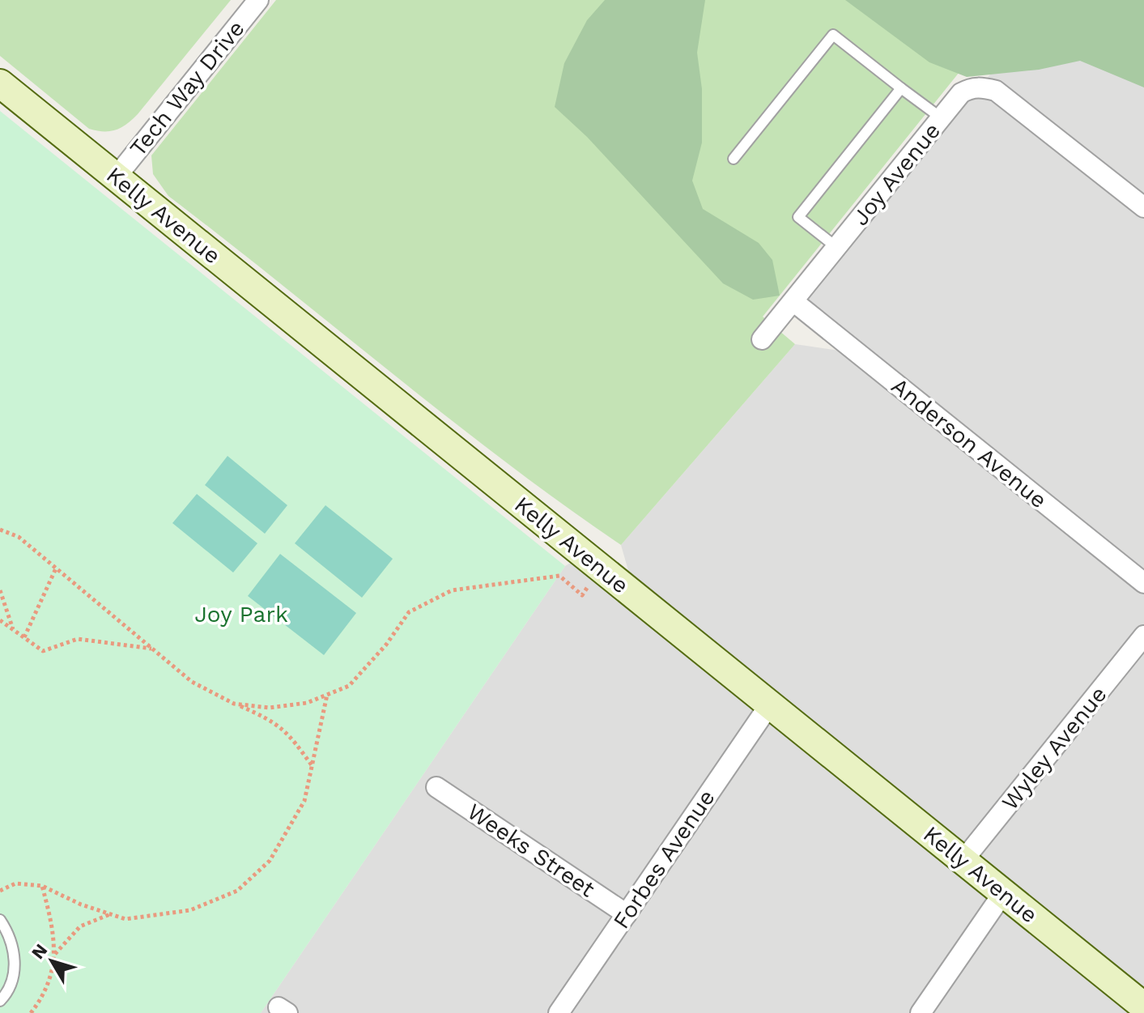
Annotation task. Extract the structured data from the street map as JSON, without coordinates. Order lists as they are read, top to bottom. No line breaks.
{"streets":{"main road":["Kelly Avenue"],"street":["Tech Way Drive","Joy Avenue","Anderson Avenue","Wyley Avenue","Weeks Street","Forbes Avenue"]},"crossings":[["Tech Way Drive","Kelly Avenue"],["Joy Avenue","Anderson Avenue"],["Kelly Avenue","Wyley Avenue"],["Kelly Avenue","Forbes Avenue"],["Weeks Street","Forbes Avenue"]],"parks":["Joy Park"],"north":"top left"}
